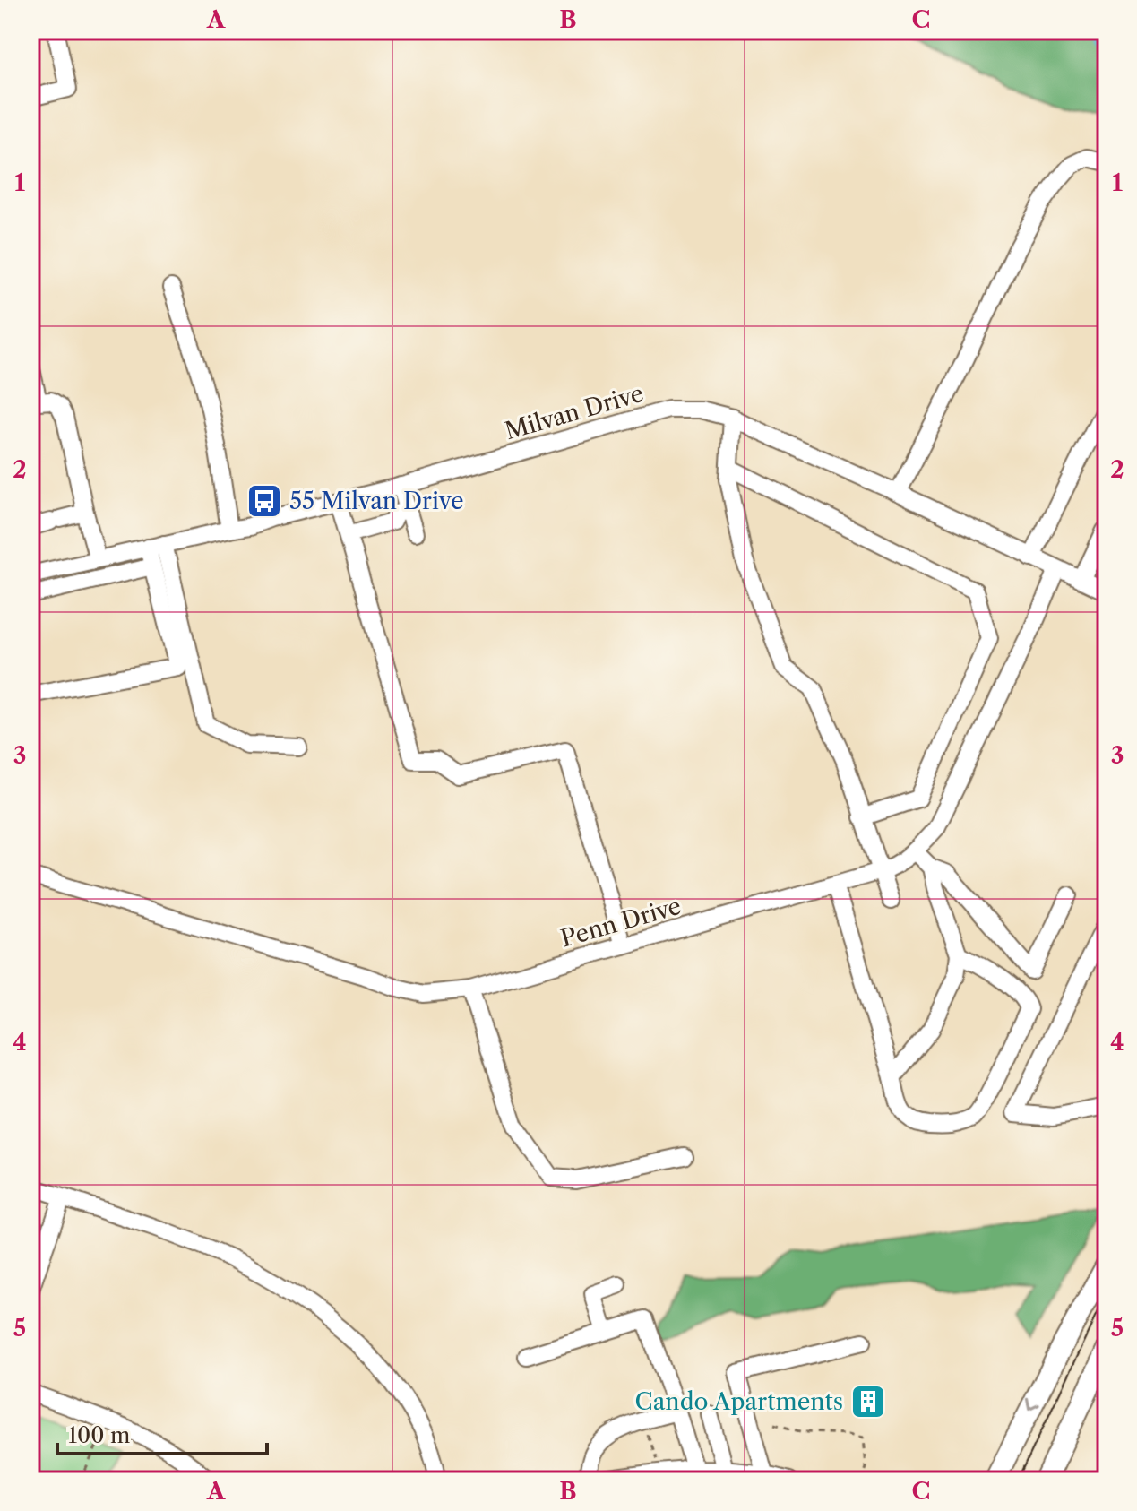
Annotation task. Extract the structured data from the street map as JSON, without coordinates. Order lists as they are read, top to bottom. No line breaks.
{"streets":{"street":["Milvan Drive","Penn Drive"]},"crossings":[["Milvan Drive","Penn Drive"]],"places":{"bus stop":["55 Milvan Drive"],"building":["Cando Apartments"]},"scale_bar":"100 m","grid":{"columns":["A","B","C"],"rows":["1","2","3","4","5"]}}
